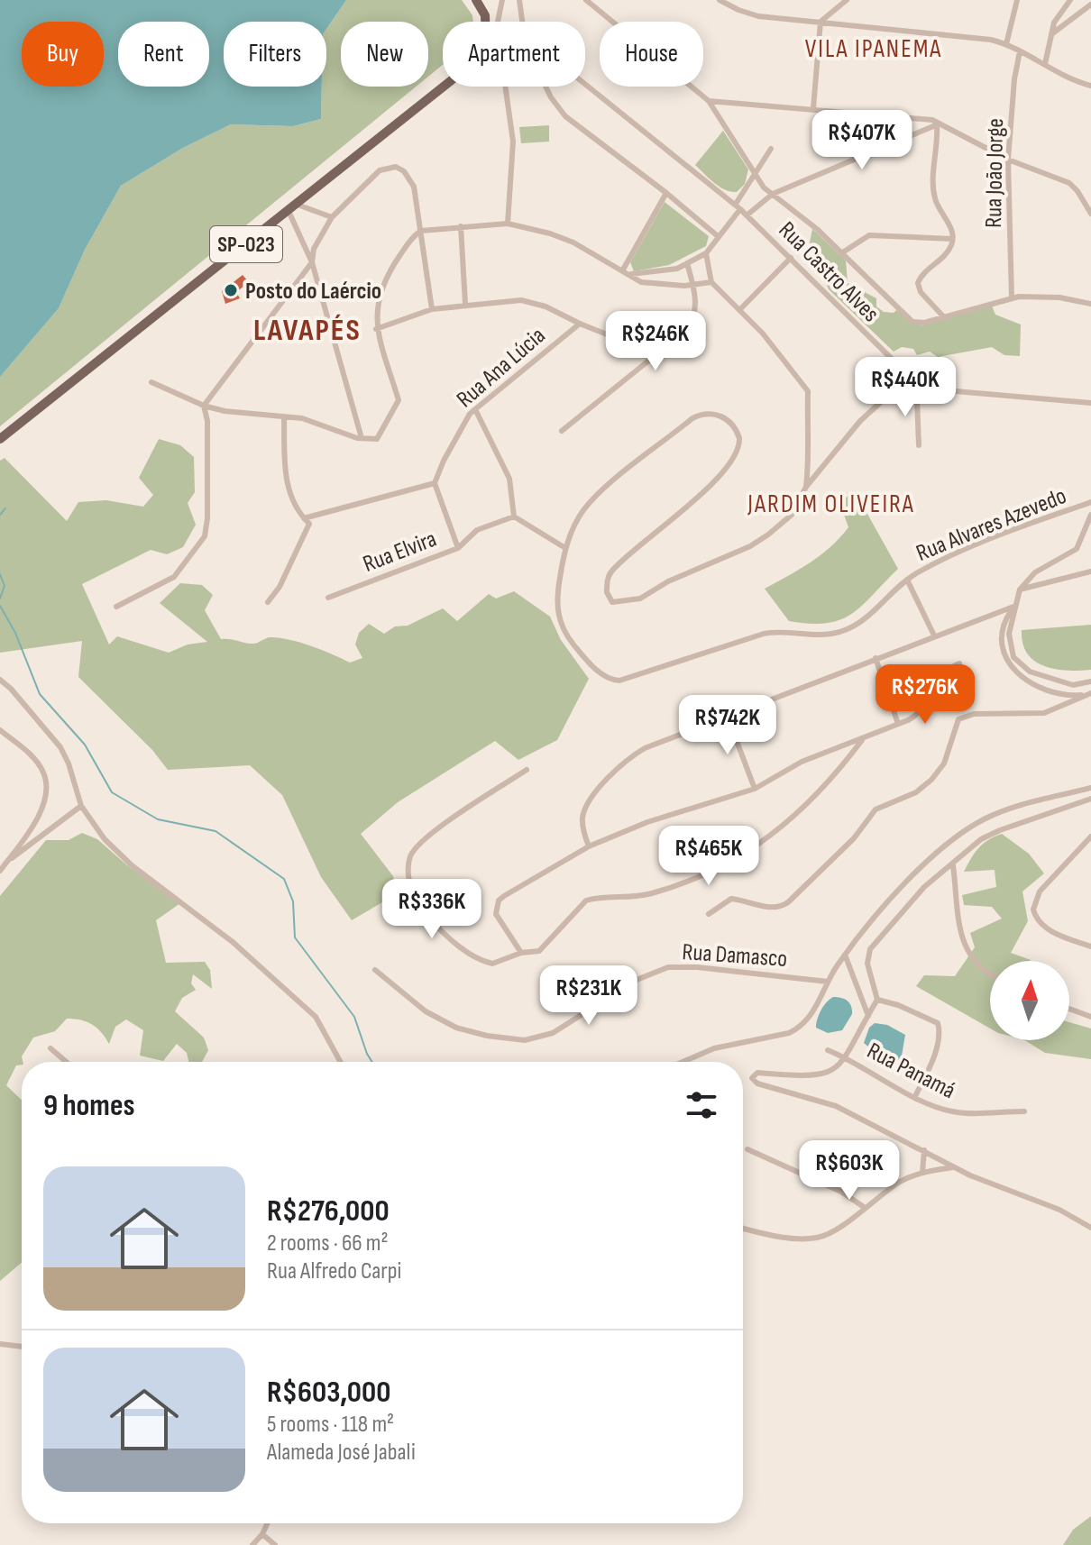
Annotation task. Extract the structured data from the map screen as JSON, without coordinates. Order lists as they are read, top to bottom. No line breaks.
{"streets":{"main road":["SP-023"],"street":["Rua João Jorge","Rua Castro Alves","Rua Ana Lúcia","Rua Alvares Azevedo","Rua Elvira","Rua Damasco","Rua Panamá"]},"crossings":[["Rua Ana Lúcia","Rua Elvira"]],"districts":["VILA IPANEMA","LAVAPÉS","JARDIM OLIVEIRA"],"places":["Posto do Laércio"],"north":"top","page":{"chip":["Buy","Rent","Filters","New","Apartment","House"],"price":["R$407K","R$246K","R$440K","R$276K","R$742K","R$465K","R$336K","R$231K","R$603K"],"heading":"9 homes","list":[{"name":"R$276,000","note":"2 rooms · 66 m² · Rua Alfredo Carpi"},{"name":"R$603,000","note":"5 rooms · 118 m² · Alameda José Jabali"}]}}
